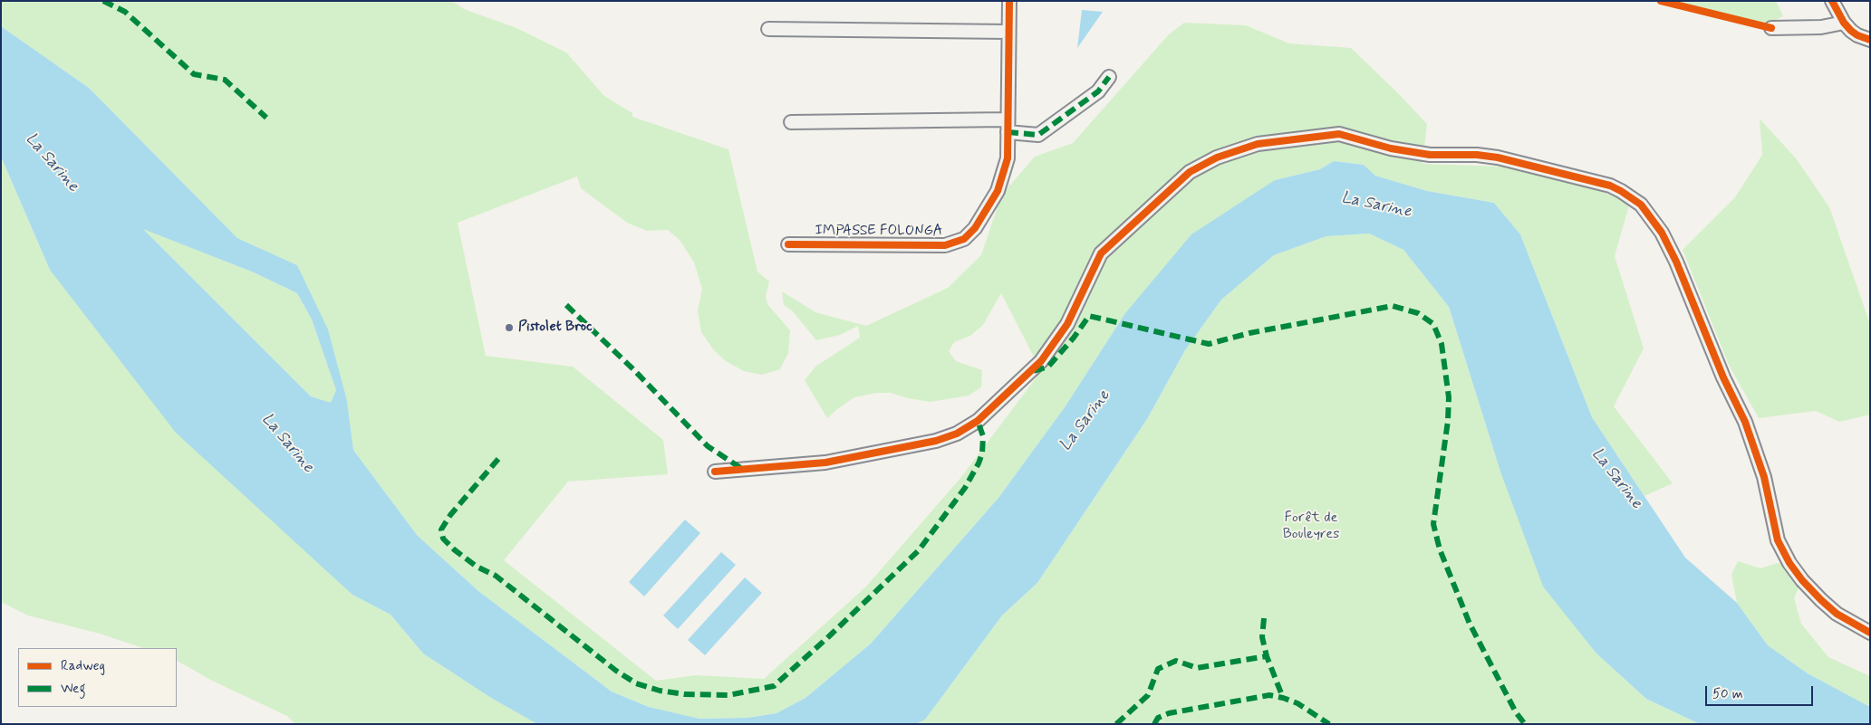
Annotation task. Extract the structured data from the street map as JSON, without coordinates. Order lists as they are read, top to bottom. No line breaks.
{"streets":{"street":["IMPASSE FOLONGA"]},"water":["La Sarine"],"parks":["Forêt de Bouleyres"],"places":["Pistolet Broc"],"legend":["Radweg","Weg"],"scale_bar":"50 m"}
